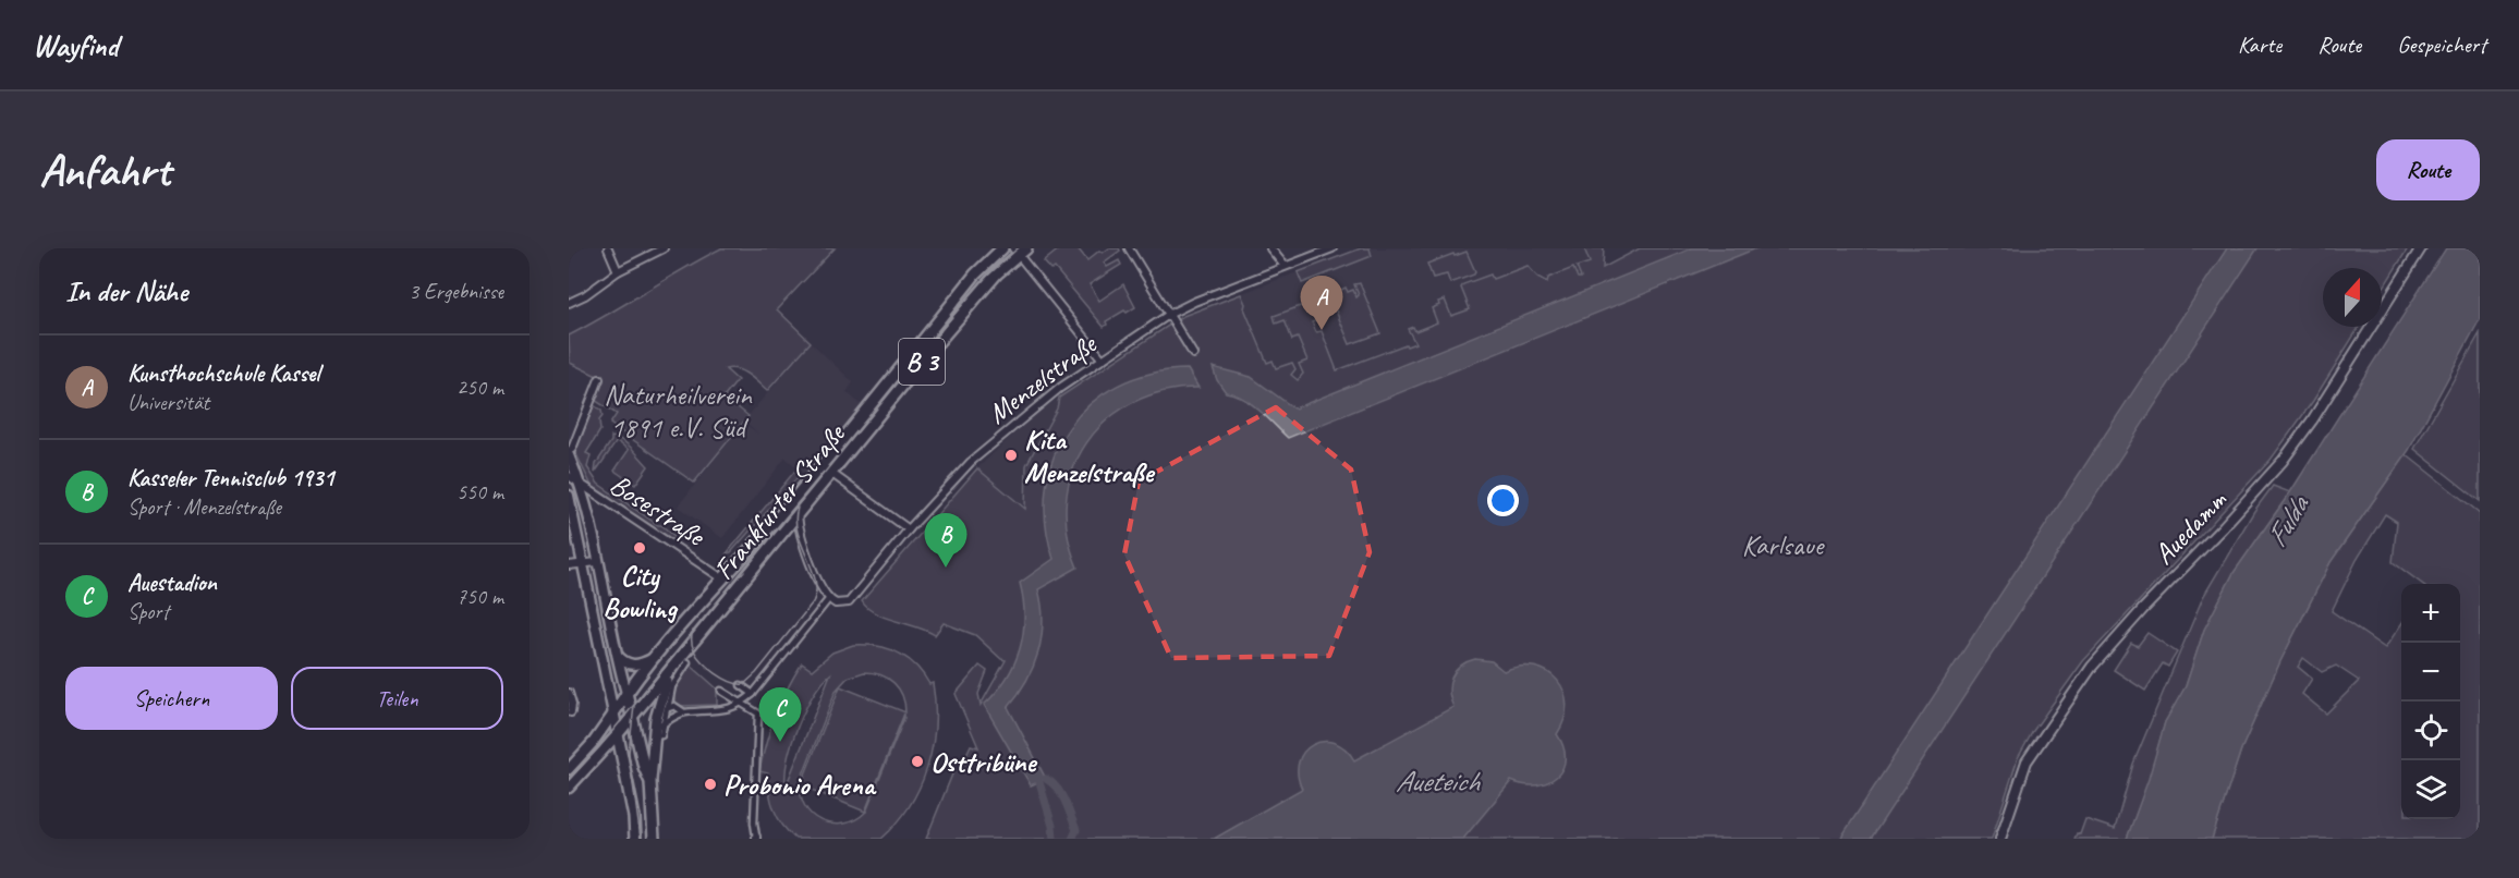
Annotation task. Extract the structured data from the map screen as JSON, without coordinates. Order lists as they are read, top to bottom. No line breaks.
{"streets":{"main road":["B 3","Frankfurter Straße"],"street":["Menzelstraße","Bosestraße","Auedamm"]},"crossings":[["Frankfurter Straße","Bosestraße"]],"water":["Fulda","Aueteich"],"parks":["Naturheilverein 1891 e.V. Süd","Karlsaue"],"places":["Kita Menzelstraße","City Bowling","Osttribüne","Probonio Arena"],"north":"top","page":{"header":"Wayfind","nav":["Karte","Route","Gespeichert"],"buttons":["Route",["Speichern","Teilen"]],"title":"Anfahrt","heading":["In der Nähe","3 Ergebnisse"],"pins":["A","B","C"],"list":[{"mark":"A","name":"Kunsthochschule Kassel","note":"Universität","value":"250 m"},{"mark":"B","name":"Kasseler Tennisclub 1931","note":"Sport · Menzelstraße","value":"550 m"},{"mark":"C","name":"Auestadion","note":"Sport","value":"750 m"}],"map_buttons":["+","−"]}}
